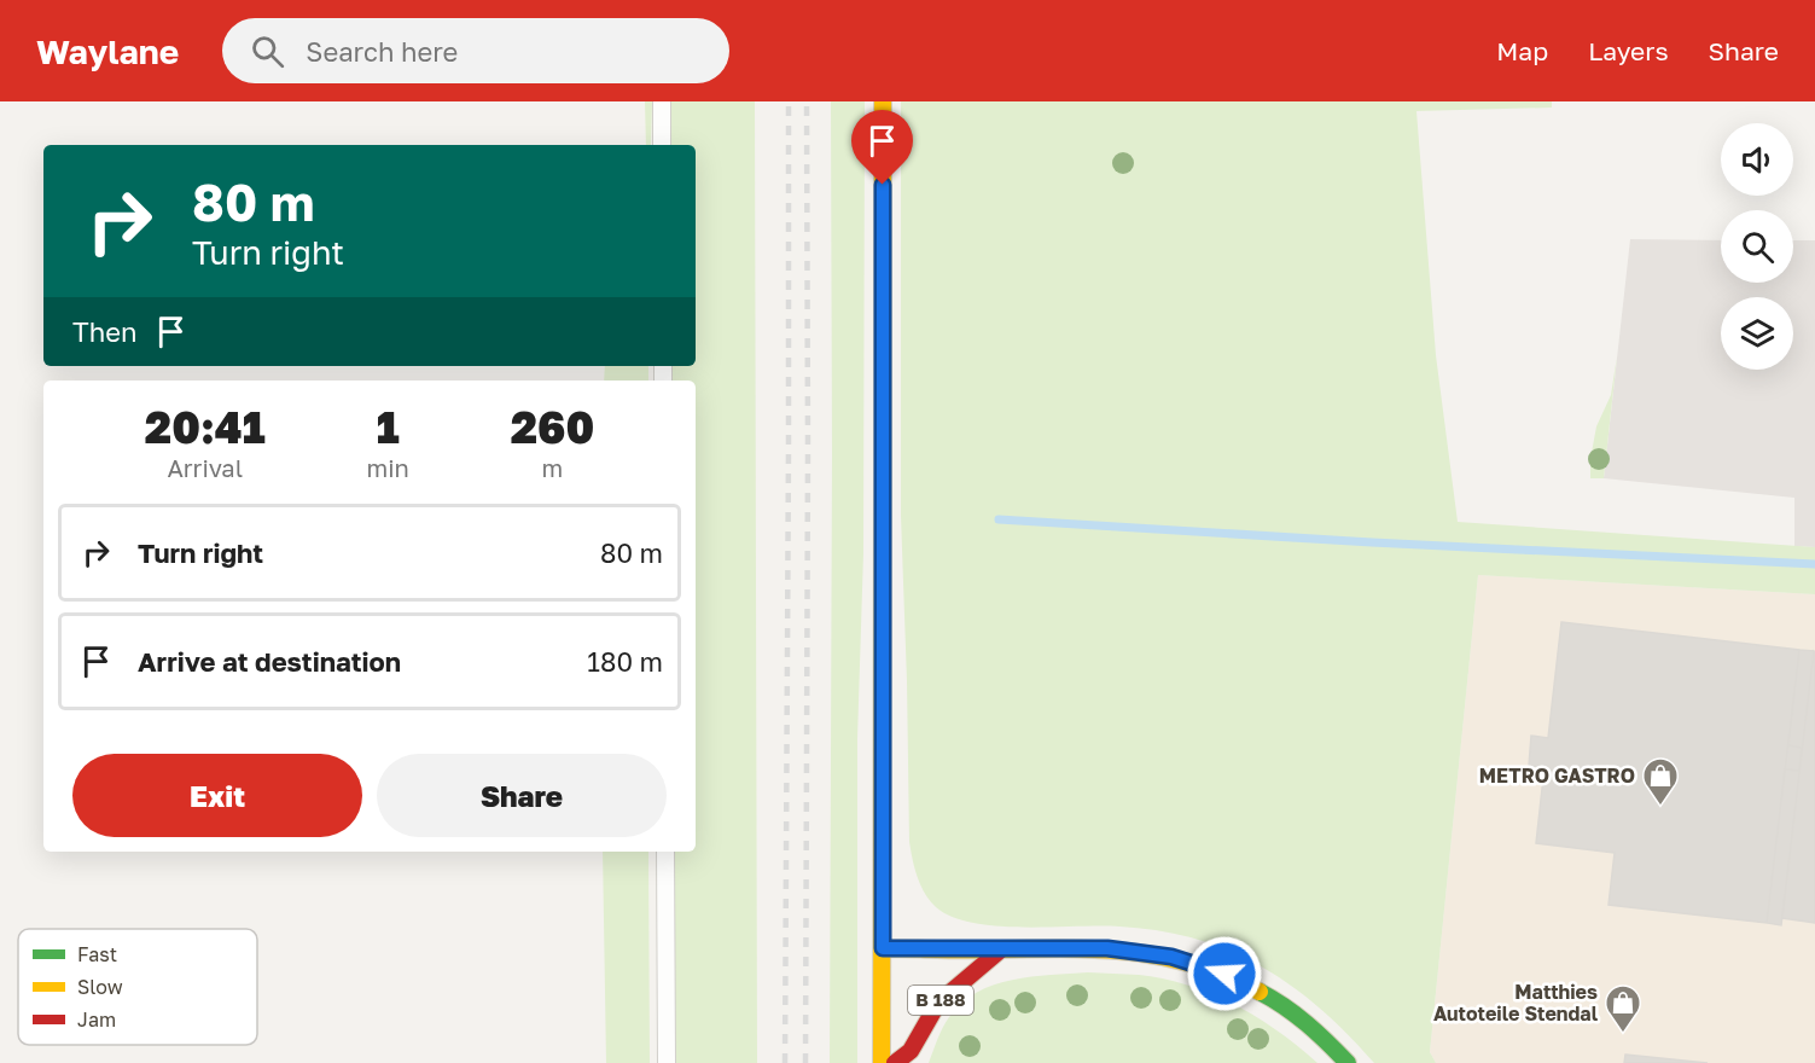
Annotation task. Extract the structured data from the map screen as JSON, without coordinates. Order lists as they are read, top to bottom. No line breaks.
{"streets":{"main road":["B 188"]},"places":{"shop":["METRO GASTRO","Matthies Autoteile Stendal"]},"legend":["Fast","Slow","Jam"],"page":{"header":"Waylane","search":"Search here","nav":["Map","Layers","Share"],"turn":["80 m","Turn right"],"then":"Then","eta":["20:41","Arrival","1","min","260","m"],"list":[{"name":"Turn right","value":"80 m"},{"name":"Arrive at destination","value":"180 m"}],"buttons":["Exit","Share"]}}
